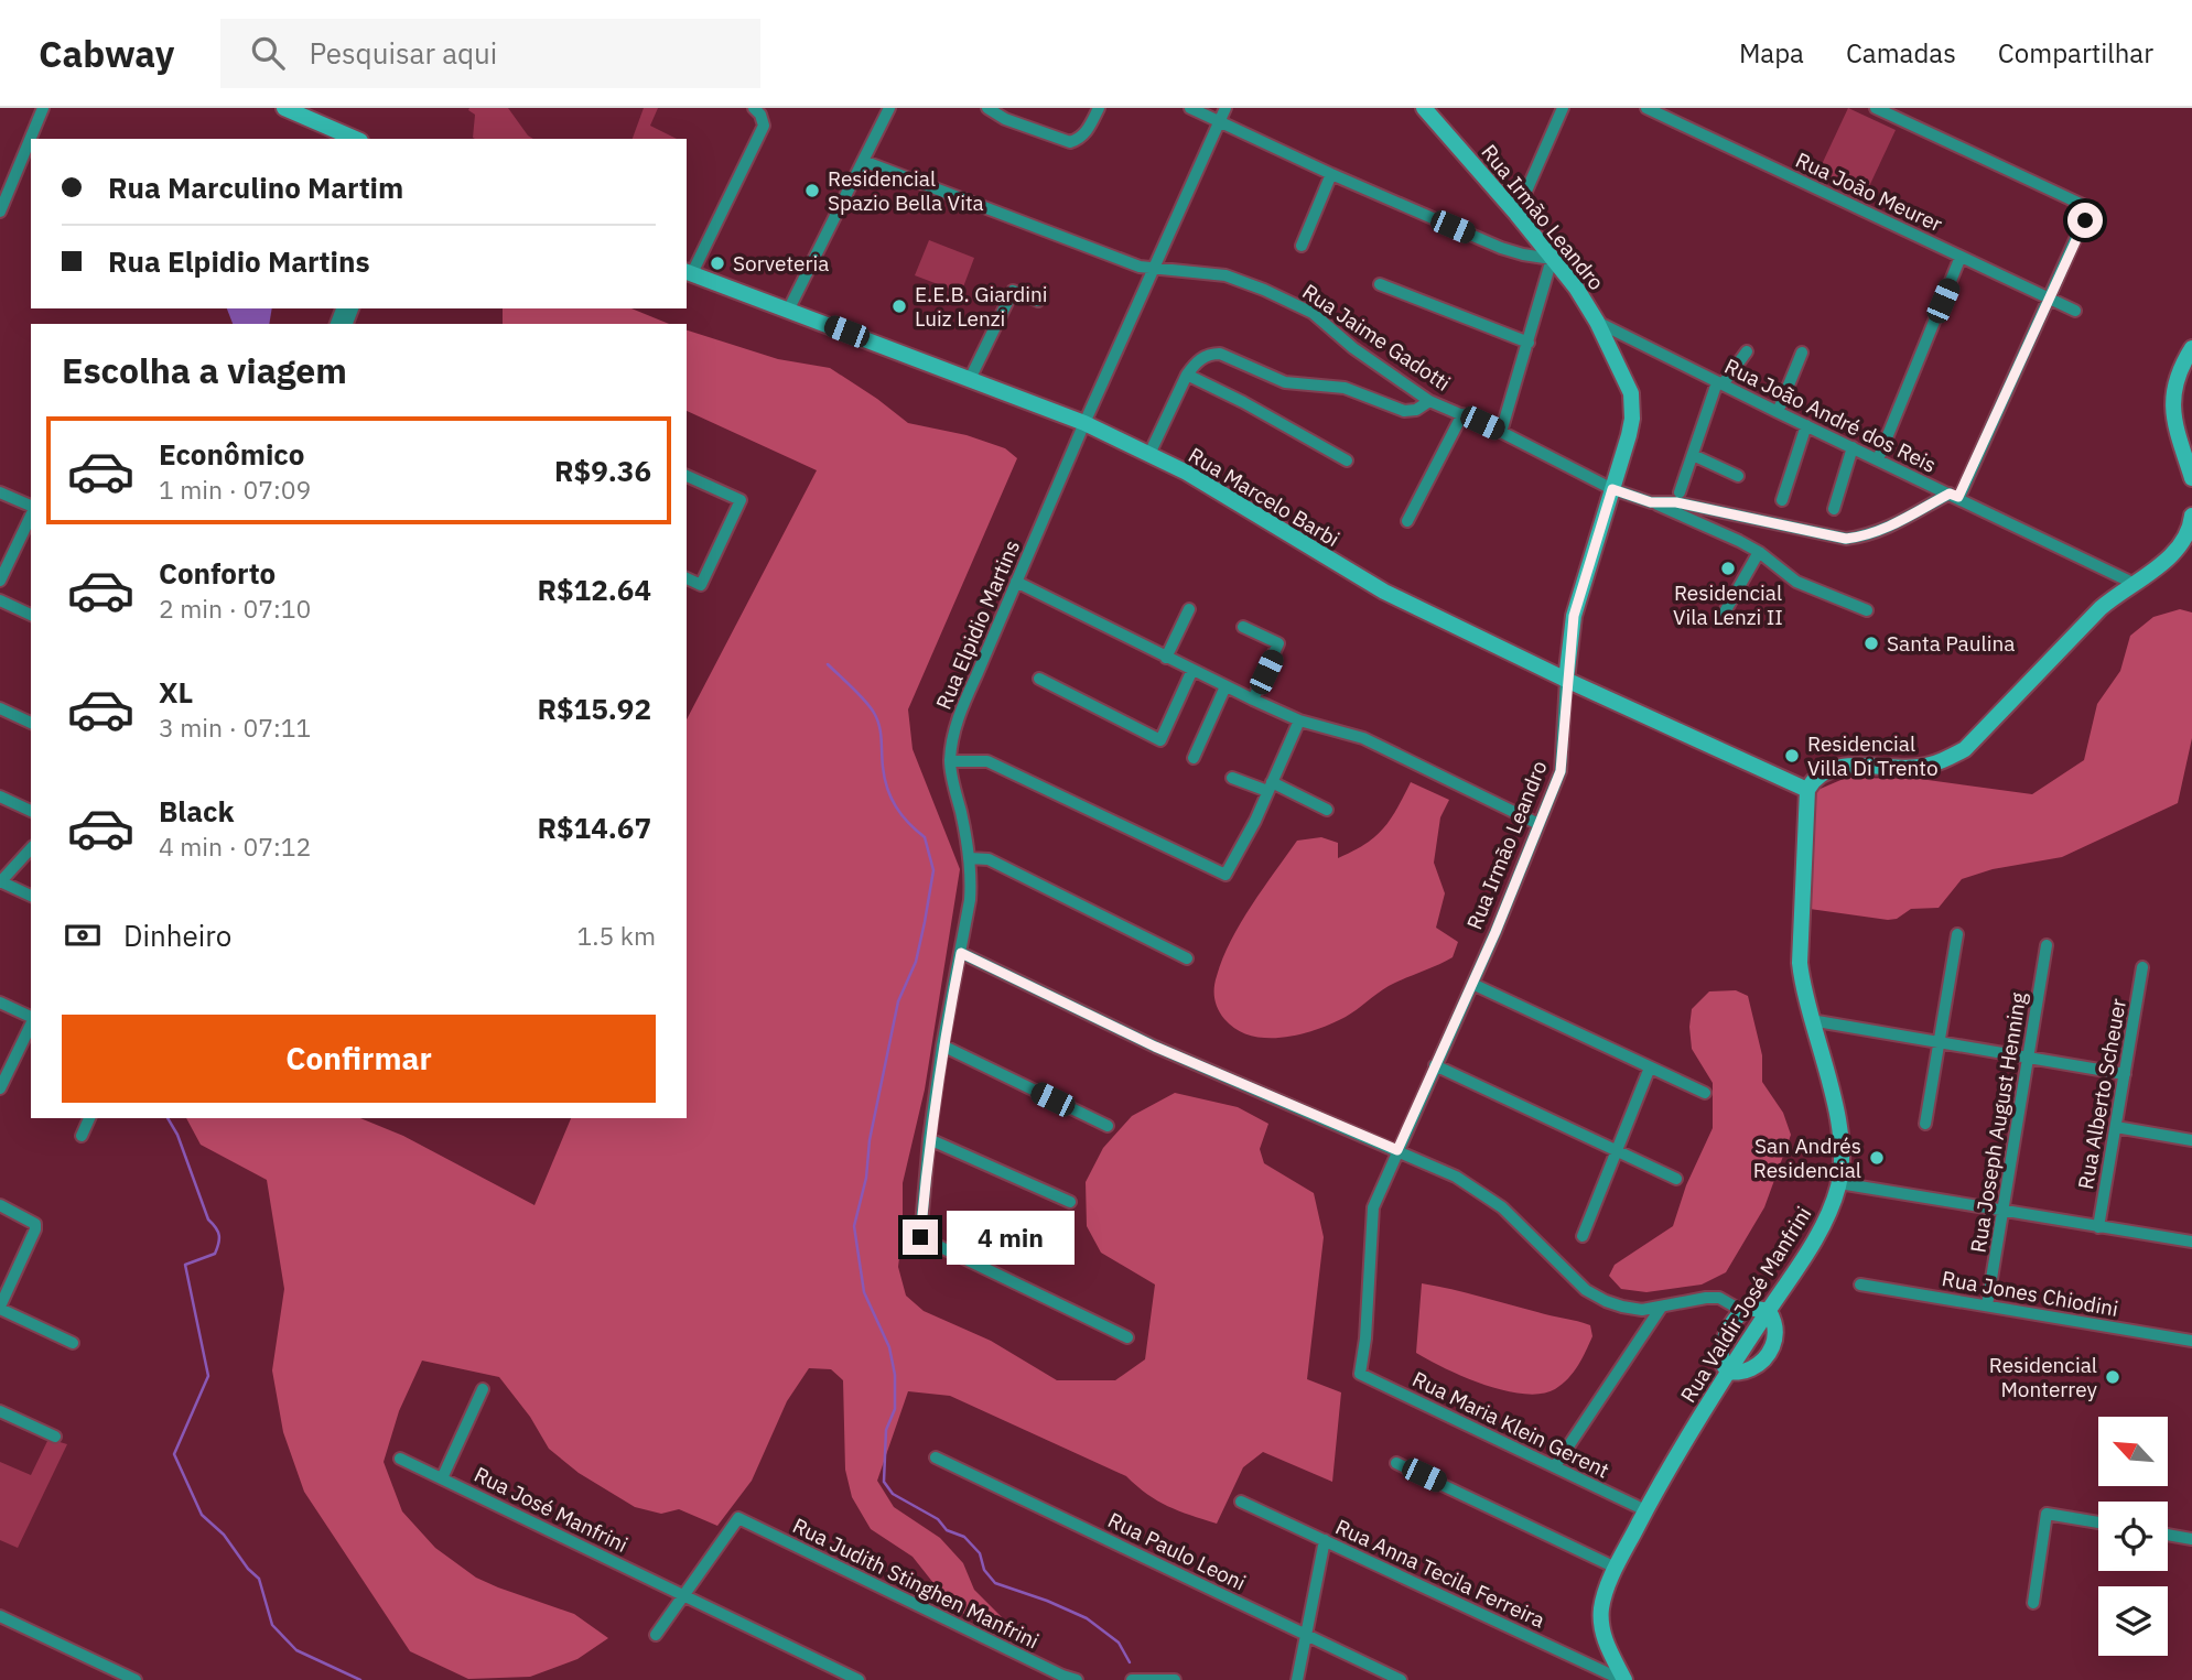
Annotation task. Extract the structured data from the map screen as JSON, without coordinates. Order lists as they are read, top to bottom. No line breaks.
{"streets":{"street":["Rua João Meurer","Rua Irmão Leandro","Rua Jaime Gadotti","Rua João André dos Reis","Rua Marcelo Barbi","Rua Elpidio Martins","Rua Alberto Scheuer","Rua Joseph August Henning","Rua Jones Chiodini","Rua Valdir José Manfrini","Rua Maria Klein Gerent","Rua José Manfrini","Rua Paulo Leoni","Rua Anna Tecila Ferreira","Rua Judith Stinghen Manfrini"]},"crossings":[["Rua Irmão Leandro","Rua Jaime Gadotti"],["Rua Irmão Leandro","Rua João André dos Reis"],["Rua Irmão Leandro","Rua Marcelo Barbi"],["Rua Irmão Leandro","Rua Maria Klein Gerent"],["Rua Jaime Gadotti","Rua João André dos Reis"],["Rua Jaime Gadotti","Rua Elpidio Martins"],["Rua Marcelo Barbi","Rua Elpidio Martins"],["Rua Marcelo Barbi","Rua Valdir José Manfrini"],["Rua Joseph August Henning","Rua Jones Chiodini"],["Rua Valdir José Manfrini","Rua Maria Klein Gerent"],["Rua Valdir José Manfrini","Rua Anna Tecila Ferreira"],["Rua José Manfrini","Rua Judith Stinghen Manfrini"]],"places":["Residencial Spazio Bella Vita","Sorveteria","E.E.B. Giardini Luiz Lenzi","Residencial Vila Lenzi II","Santa Paulina","Residencial Villa Di Trento","San Andrés Residencial","Residencial Monterrey"],"north":"top left","page":{"header":"Cabway","search":"Pesquisar aqui","nav":["Mapa","Camadas","Compartilhar"],"banner":["Rua Marculino Martim","Rua Elpidio Martins"],"heading":"Escolha a viagem","list":[{"name":"Econômico","note":"1 min · 07:09","value":"R$9.36"},{"name":"Conforto","note":"2 min · 07:10","value":"R$12.64"},{"name":"XL","note":"3 min · 07:11","value":"R$15.92"},{"name":"Black","note":"4 min · 07:12","value":"R$14.67"}],"pay":["Dinheiro","1.5 km"],"buttons":"Confirmar","bubble":"4 min"}}
